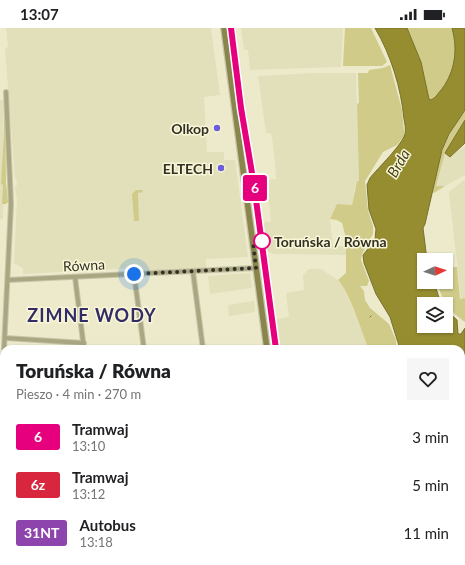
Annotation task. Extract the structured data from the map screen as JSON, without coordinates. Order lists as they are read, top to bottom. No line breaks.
{"streets":{"street":["Równa"]},"districts":["ZIMNE WODY"],"water":["Brda"],"places":["Olkop","ELTECH","Toruńska / Równa"],"lines":["tram line 6"],"north":"right","page":{"status":"13:07","on_map":"6","heading":["Toruńska / Równa","Pieszo · 4 min · 270 m"],"list":[{"mark":"6","name":"Tramwaj","note":"13:10","value":"3 min"},{"mark":"6z","name":"Tramwaj","note":"13:12","value":"5 min"},{"mark":"31NT","name":"Autobus","note":"13:18","value":"11 min"}]}}
